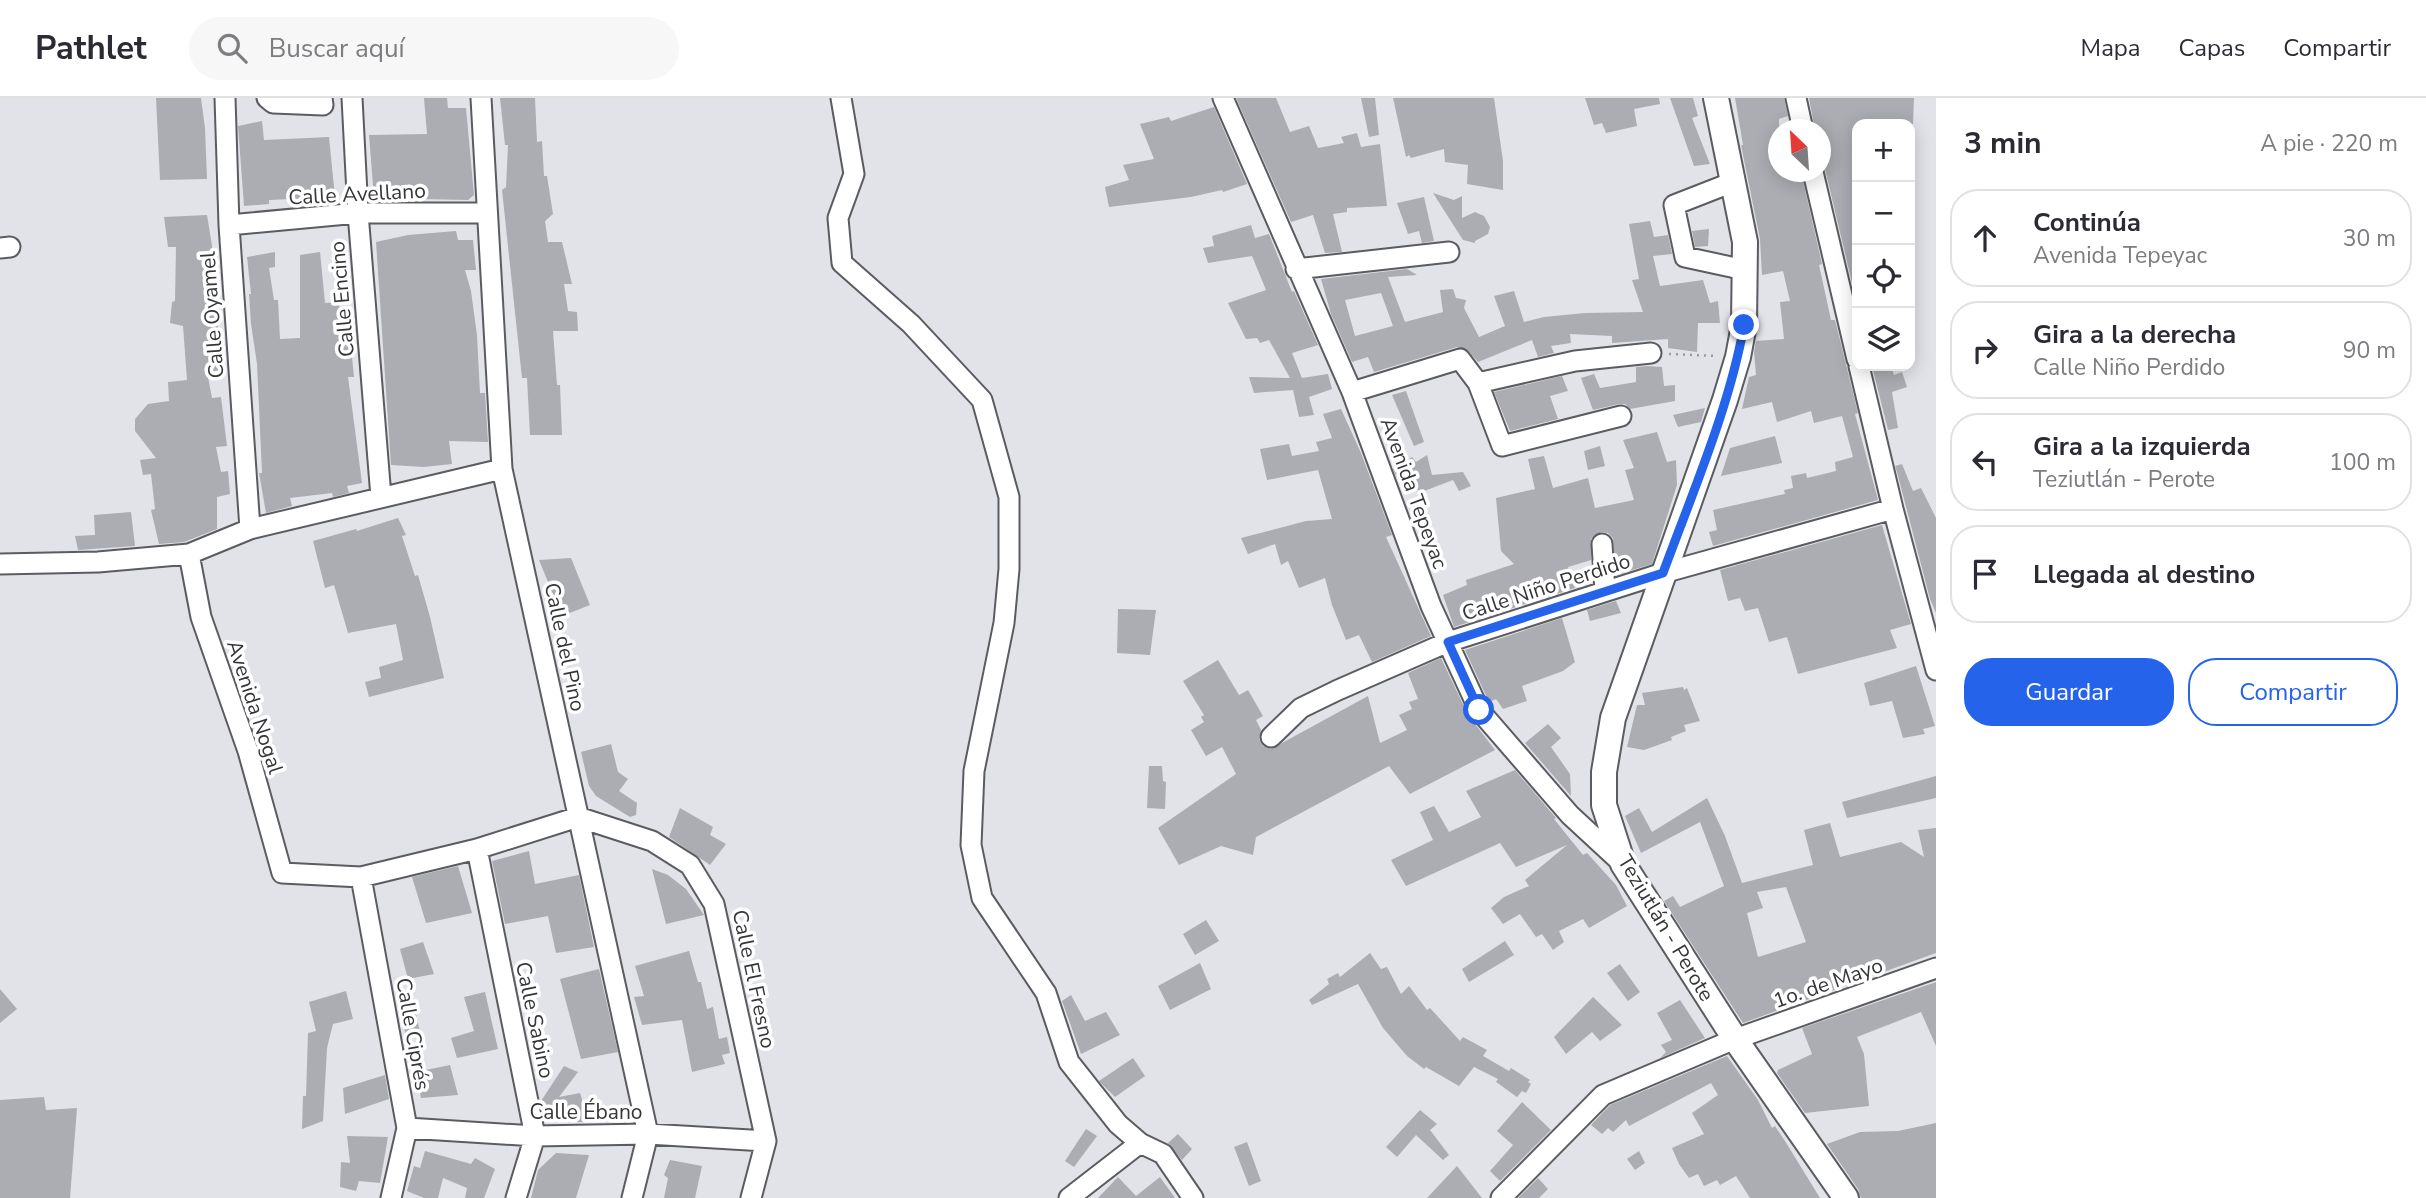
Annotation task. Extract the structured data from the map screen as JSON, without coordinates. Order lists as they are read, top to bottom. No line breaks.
{"streets":{"main road":["Teziutlán - Perote"],"street":["Calle Avellano","Calle Encino","Calle Oyamel","Avenida Tepeyac","Calle Niño Perdido","Calle del Pino","Avenida Nogal","Calle El Fresno","1o. de Mayo","Calle Sabino","Calle Ciprés","Calle Ébano"]},"crossings":[["Calle Avellano","Calle Encino"],["Calle Avellano","Calle Oyamel"],["Calle Avellano","Calle del Pino"],["Avenida Tepeyac","Calle Niño Perdido"],["Avenida Tepeyac","Teziutlán - Perote"],["Calle Niño Perdido","Teziutlán - Perote"],["Calle del Pino","Calle El Fresno"],["Calle del Pino","Calle Ébano"],["Avenida Nogal","Calle Ciprés"],["Teziutlán - Perote","1o. de Mayo"],["Calle El Fresno","Calle Ébano"],["Calle Sabino","Calle Ébano"],["Calle Ciprés","Calle Ébano"]],"north":"top left","page":{"header":"Pathlet","search":"Buscar aquí","nav":["Mapa","Capas","Compartir"],"heading":["3 min","A pie · 220 m"],"map_buttons":["+","−"],"list":[["Continúa","Avenida Tepeyac","30 m"],["Gira a la derecha","Calle Niño Perdido","90 m"],["Gira a la izquierda","Teziutlán - Perote","100 m"],"Llegada al destino"],"buttons":["Guardar","Compartir"]}}
